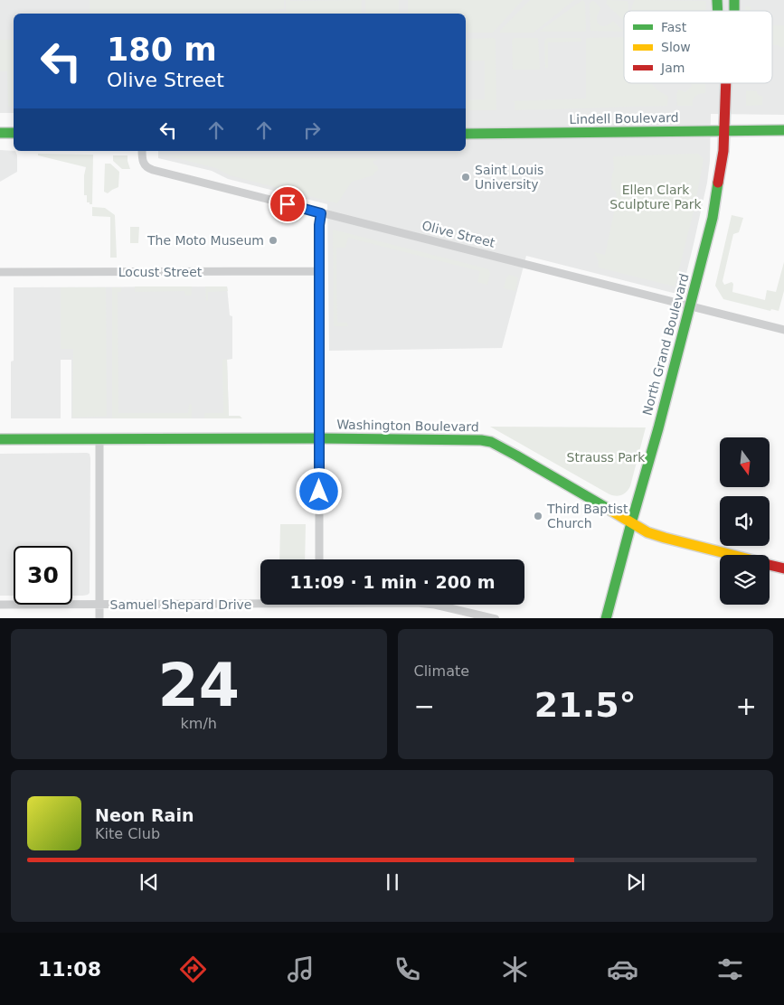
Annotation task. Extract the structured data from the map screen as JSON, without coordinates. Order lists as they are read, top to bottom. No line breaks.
{"streets":{"main road":["Lindell Boulevard","North Grand Boulevard","Washington Boulevard"],"street":["Olive Street","Locust Street","Samuel Shepard Drive"]},"crossings":[["Lindell Boulevard","North Grand Boulevard"],["Olive Street","North Grand Boulevard"],["North Grand Boulevard","Washington Boulevard"]],"parks":["Ellen Clark Sculpture Park","Strauss Park"],"places":["Saint Louis University","The Moto Museum","Third Baptist Church"],"legend":["Fast","Slow","Jam"],"north":"bottom","page":{"turn":["180 m","Olive Street"],"limit":"30","trip":"11:09 · 1 min · 200 m","tile":[["24","km/h"],"Climate"],"heat":["−","21.5°","+"],"song":["Neon Rain","Kite Club"],"tabs":"11:08"}}
